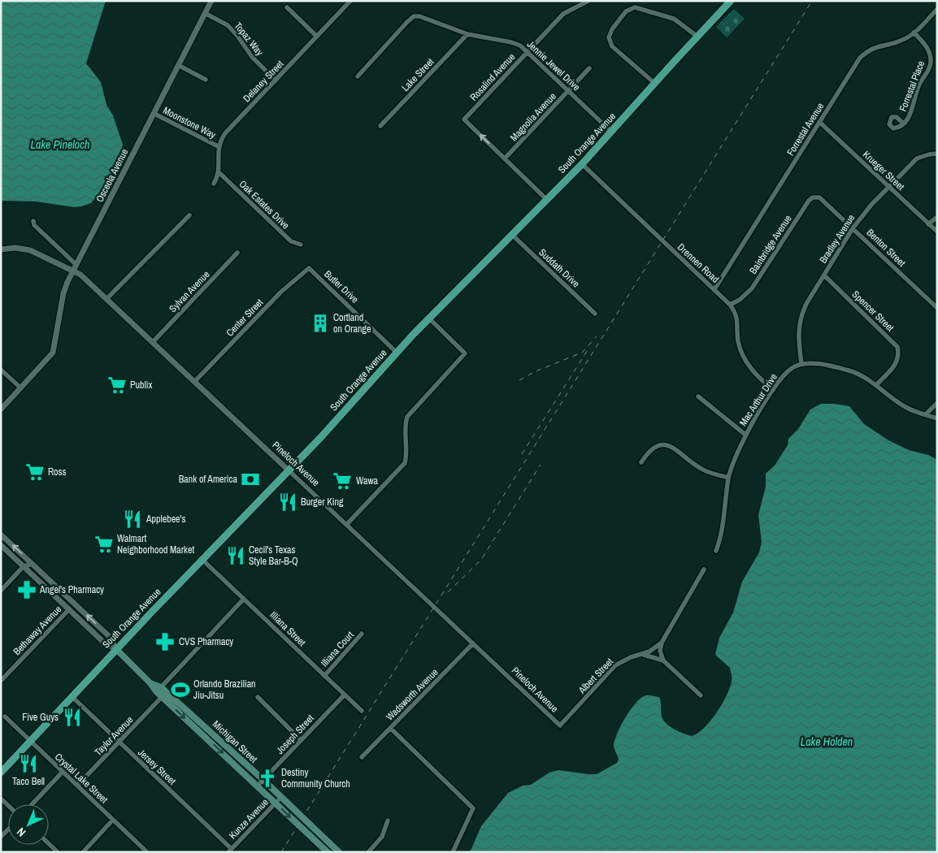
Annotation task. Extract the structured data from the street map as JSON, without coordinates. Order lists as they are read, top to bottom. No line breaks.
{"streets":{"main road":["South Orange Avenue","Michigan Street"],"street":["Topaz Way","Jennie Jewel Drive","Lake Street","Rosalind Avenue","Delaney Street","Forrestal Place","Magnolia Avenue","Moonstone Way","Forrestal Avenue","Krueger Street","Osceola Avenue","Oak Estates Drive","Bradley Avenue","Bainbridge Avenue","Benton Street","Drennen Road","Suddath Drive","Butler Drive","Sylvan Avenue","Spencer Street","Center Street","Mac Arthur Drive","Pineloch Avenue","Illiana Street","Bethaway Avenue","Illiana Court","Albert Street","Wadsworth Avenue","Joseph Street","Taylor Avenue","Jersey Street","Crystal Lake Street","Kunze Avenue"]},"crossings":[["Topaz Way","Delaney Street"],["Topaz Way","Osceola Avenue"],["Jennie Jewel Drive","Lake Street"],["Jennie Jewel Drive","Rosalind Avenue"],["Jennie Jewel Drive","Magnolia Avenue"],["Jennie Jewel Drive","South Orange Avenue"],["Rosalind Avenue","Magnolia Avenue"],["Delaney Street","Moonstone Way"],["Forrestal Place","Forrestal Avenue"],["Moonstone Way","Osceola Avenue"],["Forrestal Avenue","Krueger Street"],["Forrestal Avenue","Drennen Road"],["South Orange Avenue","Drennen Road"],["South Orange Avenue","Suddath Drive"],["South Orange Avenue","Butler Drive"],["South Orange Avenue","Pineloch Avenue"],["South Orange Avenue","Illiana Street"],["South Orange Avenue","Michigan Street"],["South Orange Avenue","Jersey Street"],["South Orange Avenue","Crystal Lake Street"],["Krueger Street","Bradley Avenue"],["Osceola Avenue","Pineloch Avenue"],["Bradley Avenue","Benton Street"],["Bradley Avenue","Spencer Street"],["Bradley Avenue","Mac Arthur Drive"],["Bainbridge Avenue","Benton Street"],["Bainbridge Avenue","Drennen Road"],["Drennen Road","Mac Arthur Drive"],["Butler Drive","Center Street"],["Sylvan Avenue","Pineloch Avenue"],["Center Street","Pineloch Avenue"],["Pineloch Avenue","Albert Street"],["Pineloch Avenue","Wadsworth Avenue"],["Illiana Street","Illiana Court"],["Illiana Street","Joseph Street"],["Bethaway Avenue","Michigan Street"],["Joseph Street","Michigan Street"],["Taylor Avenue","Michigan Street"],["Taylor Avenue","Jersey Street"],["Taylor Avenue","Crystal Lake Street"],["Michigan Street","Kunze Avenue"],["Jersey Street","Kunze Avenue"]],"water":["Lake Pineloch","Lake Holden"],"places":{"building":["Cortland on Orange"],"supermarket":["Publix","Ross","Wawa","Walmart Neighborhood Market"],"bank":["Bank of America"],"restaurant":["Burger King","Applebee's","Cecil's Texas Style Bar-B-Q","Five Guys","Taco Bell"],"pharmacy":["Angel's Pharmacy","CVS Pharmacy"],"sports":["Orlando Brazilian Jiu-Jitsu"],"church":["Destiny Community Church"]},"north":"bottom left"}
